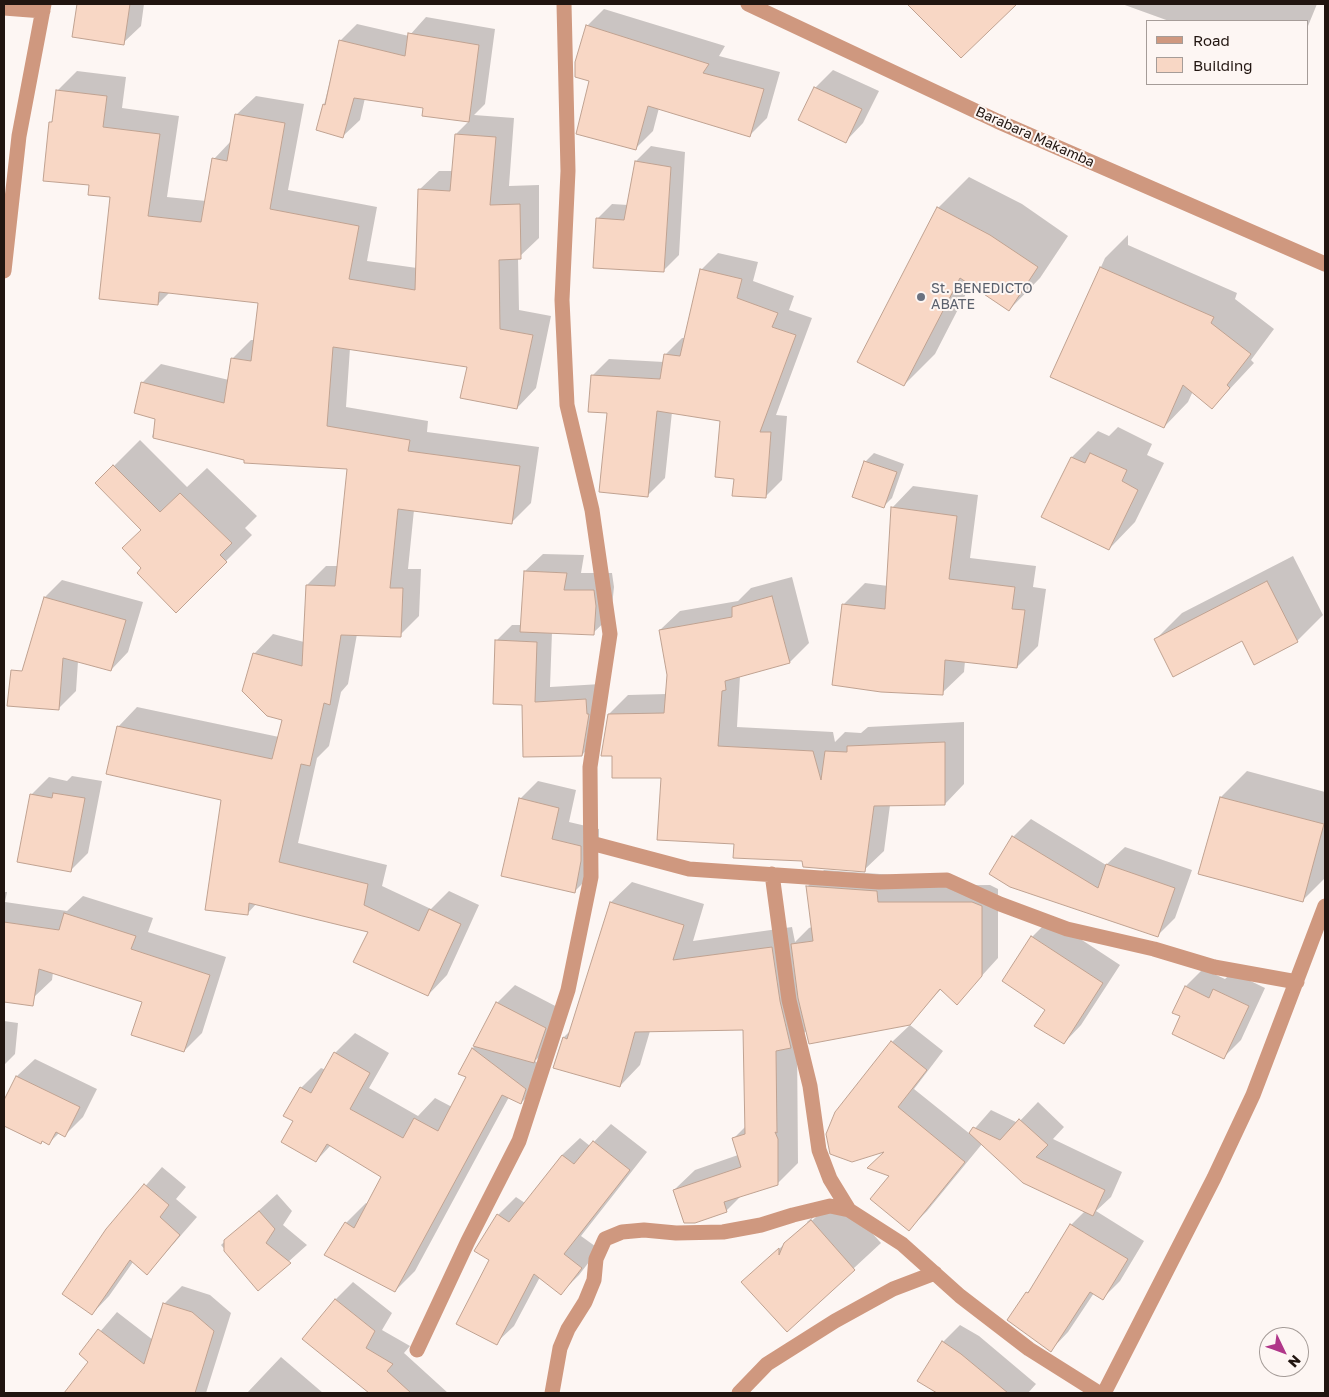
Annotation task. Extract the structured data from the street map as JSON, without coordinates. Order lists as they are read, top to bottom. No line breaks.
{"streets":{"street":["Barabara Makamba"]},"places":["St. BENEDICTO ABATE"],"legend":["Road","Building"],"north":"bottom right"}
